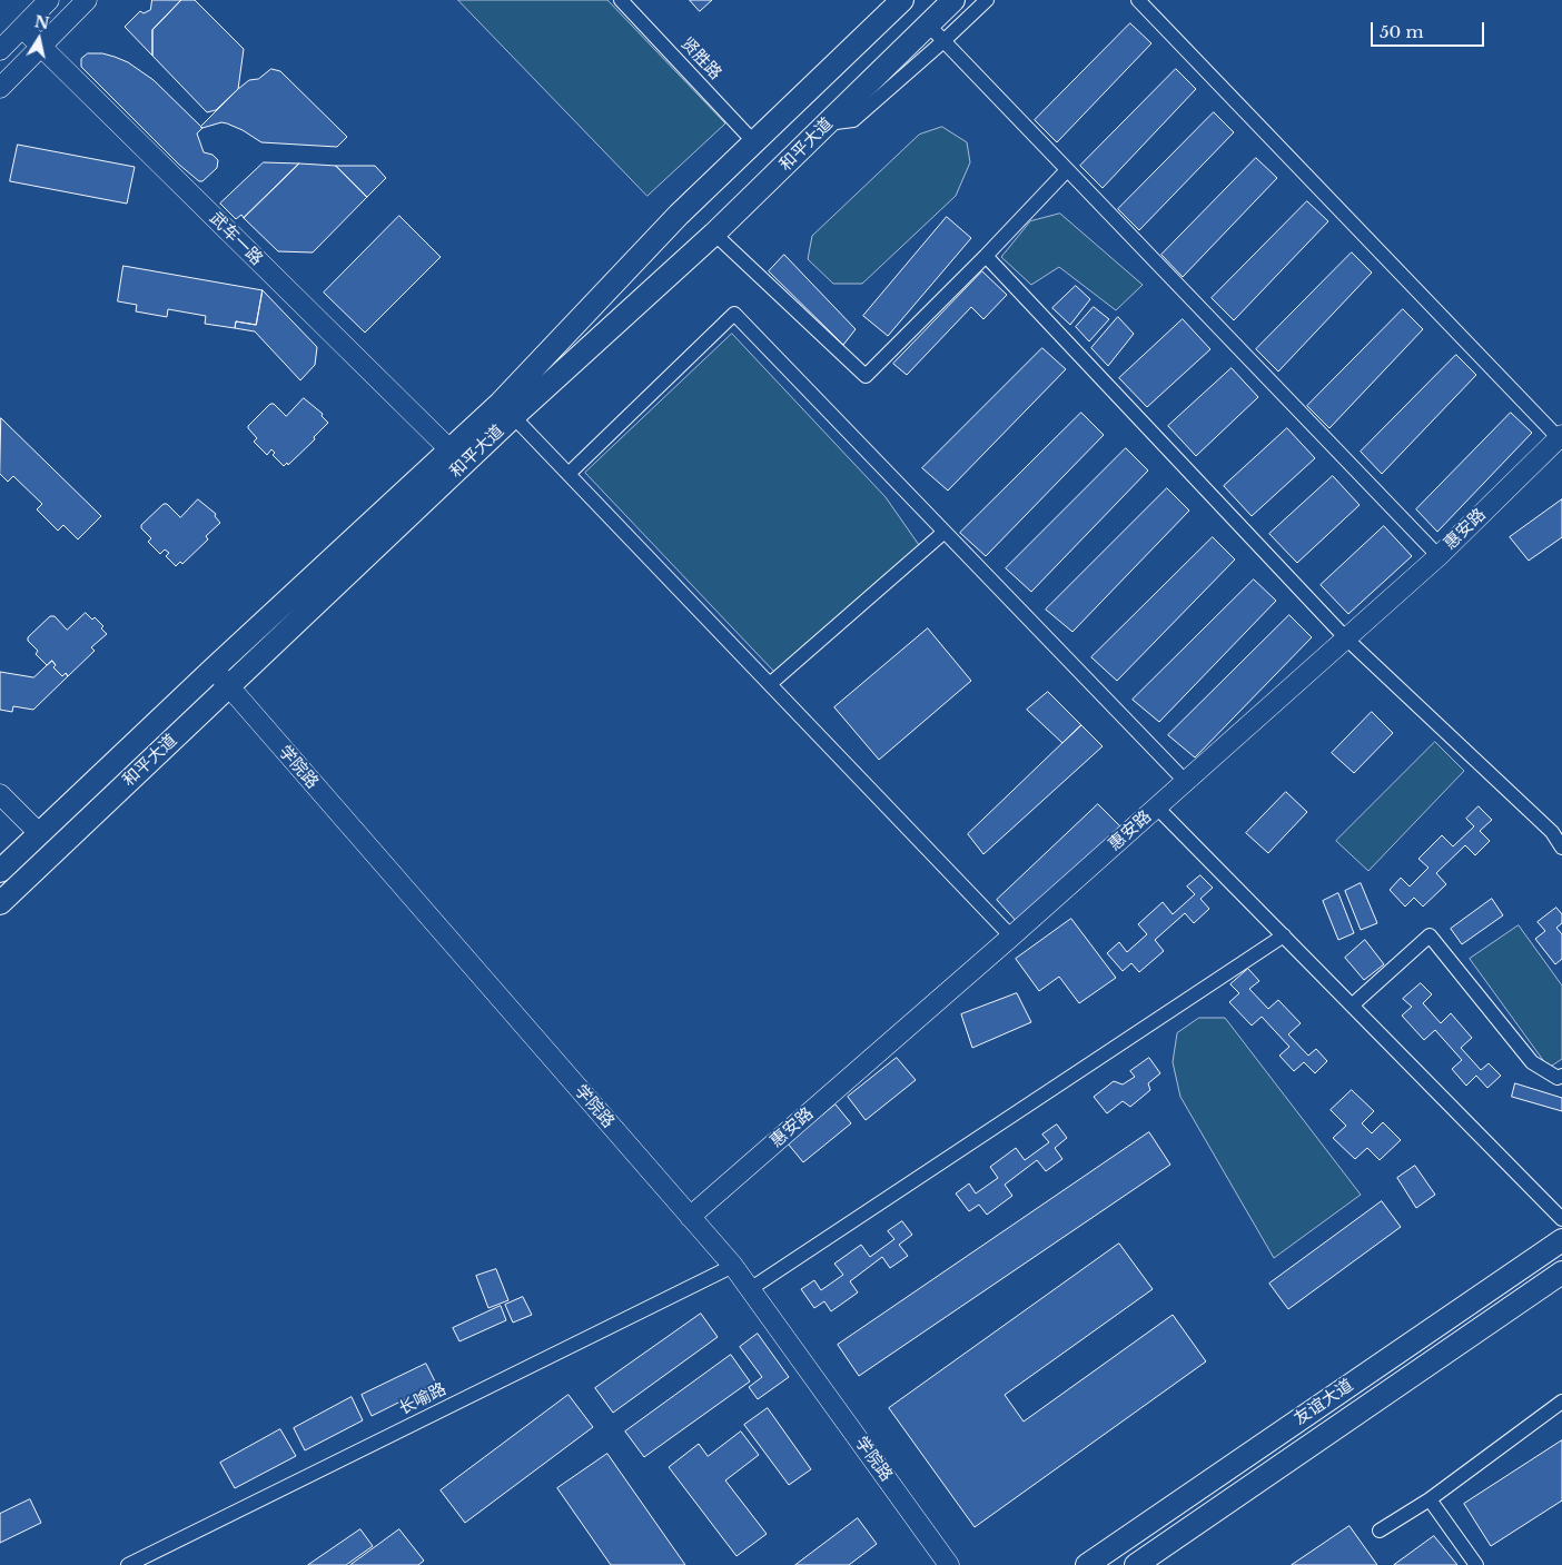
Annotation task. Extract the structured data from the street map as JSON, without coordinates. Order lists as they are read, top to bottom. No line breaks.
{"streets":{"main road":["和平大道","友谊大道"],"street":["贤胜路","武车一路","惠安路","学院路","长喻路"]},"crossings":[["贤胜路","和平大道"],["和平大道","武车一路"],["和平大道","学院路"],["惠安路","学院路"],["学院路","长喻路"]],"scale_bar":"50 m","north":"top"}
